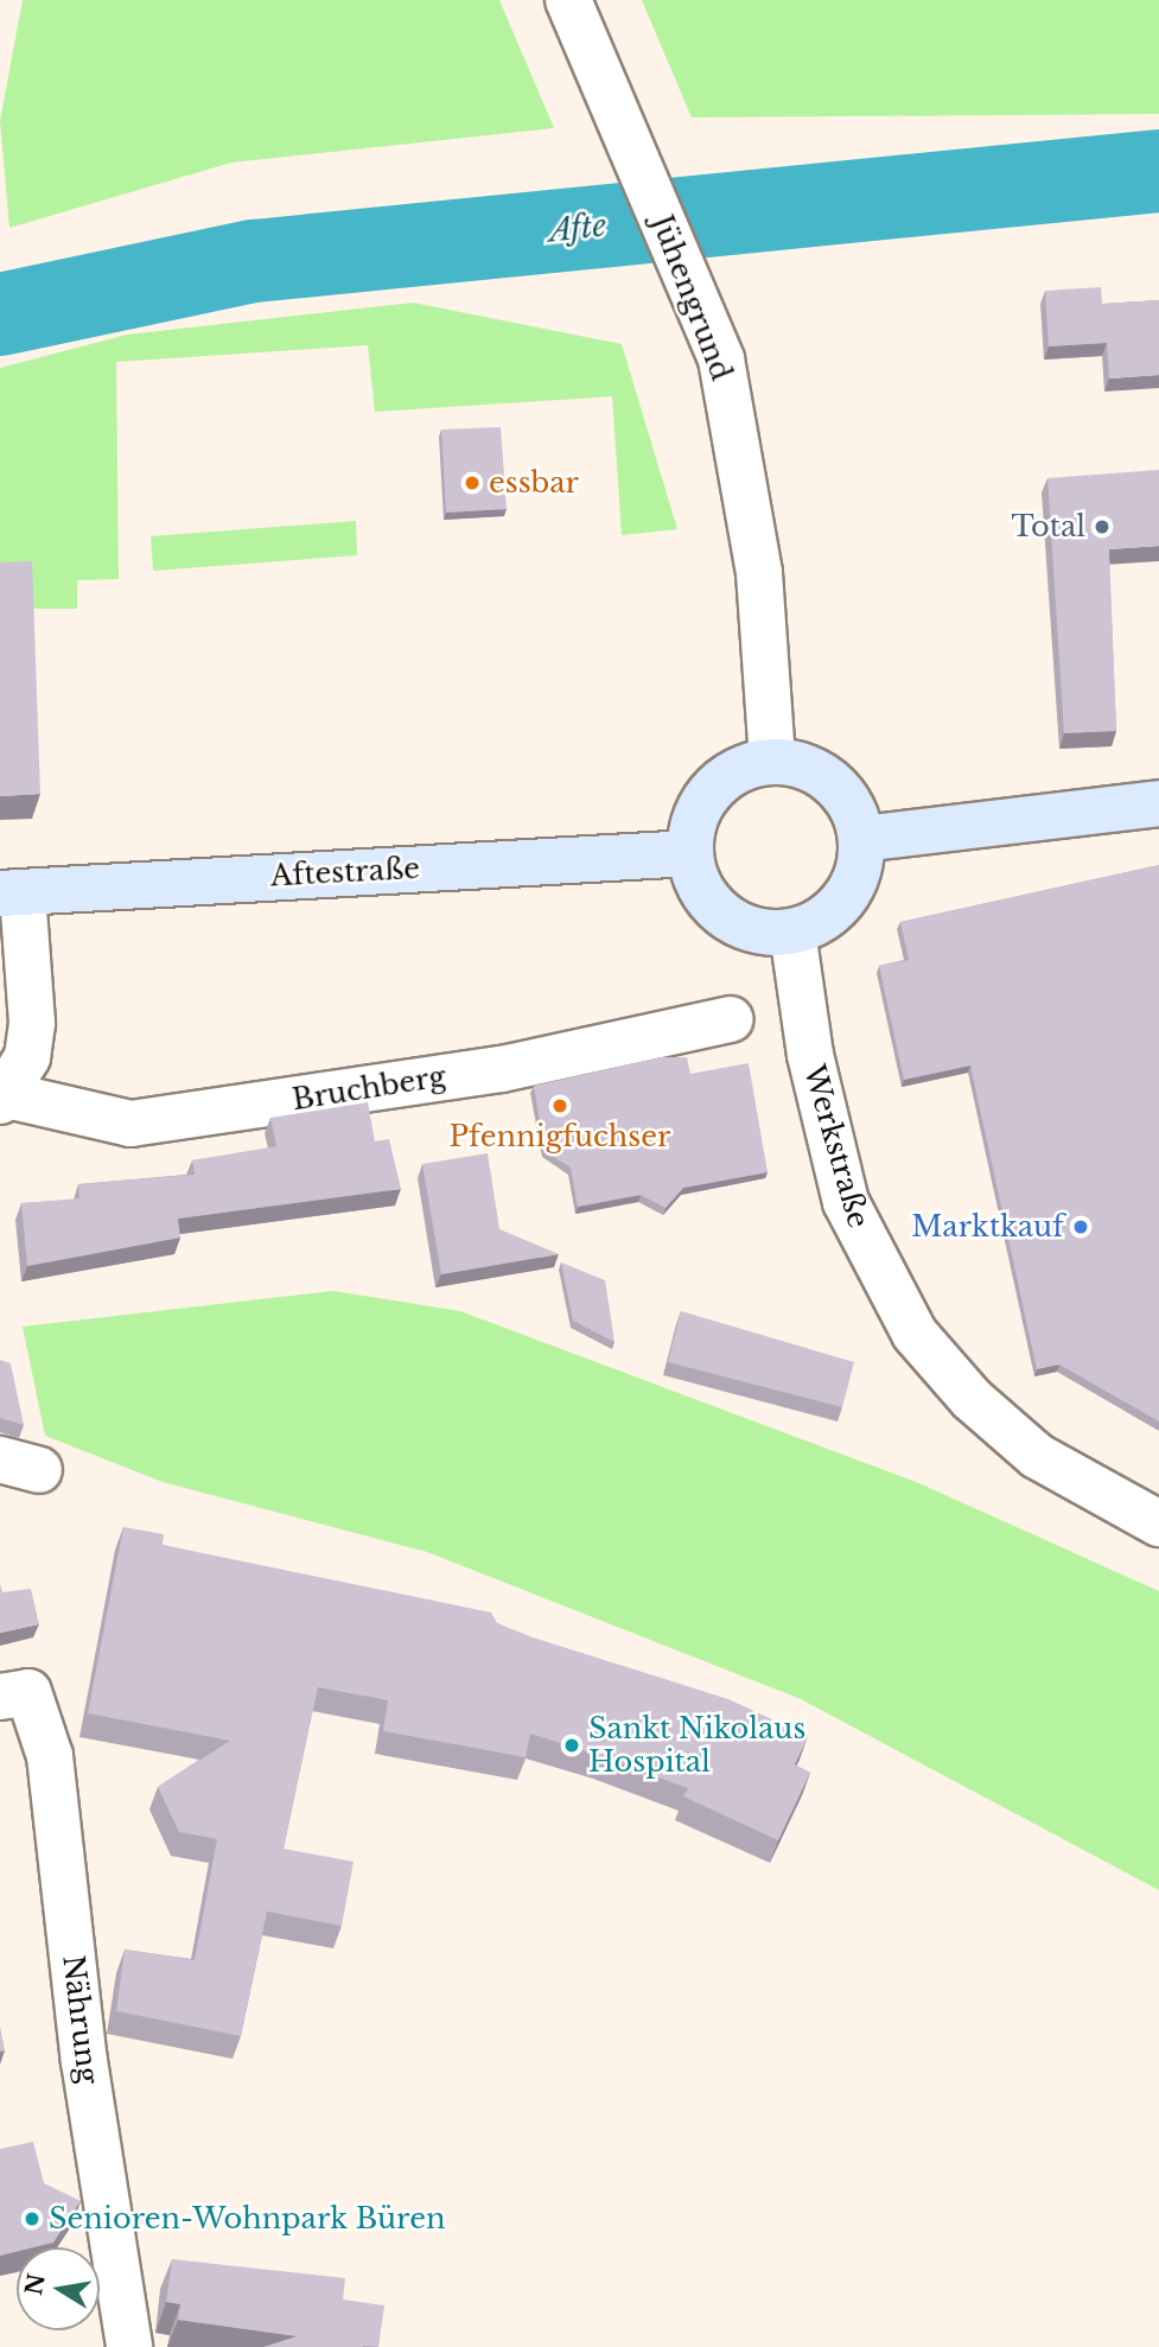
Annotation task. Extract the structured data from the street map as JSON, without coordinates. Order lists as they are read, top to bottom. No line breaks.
{"streets":{"main road":["Aftestraße"],"street":["Jühengrund","Bruchberg","Werkstraße","Nährung"]},"crossings":[["Jühengrund","Aftestraße"],["Jühengrund","Werkstraße"],["Aftestraße","Bruchberg"],["Aftestraße","Werkstraße"]],"water":["Afte"],"places":["essbar","Total","Pfennigfuchser","Marktkauf","Sankt Nikolaus Hospital","Senioren-Wohnpark Büren"],"north":"left"}
